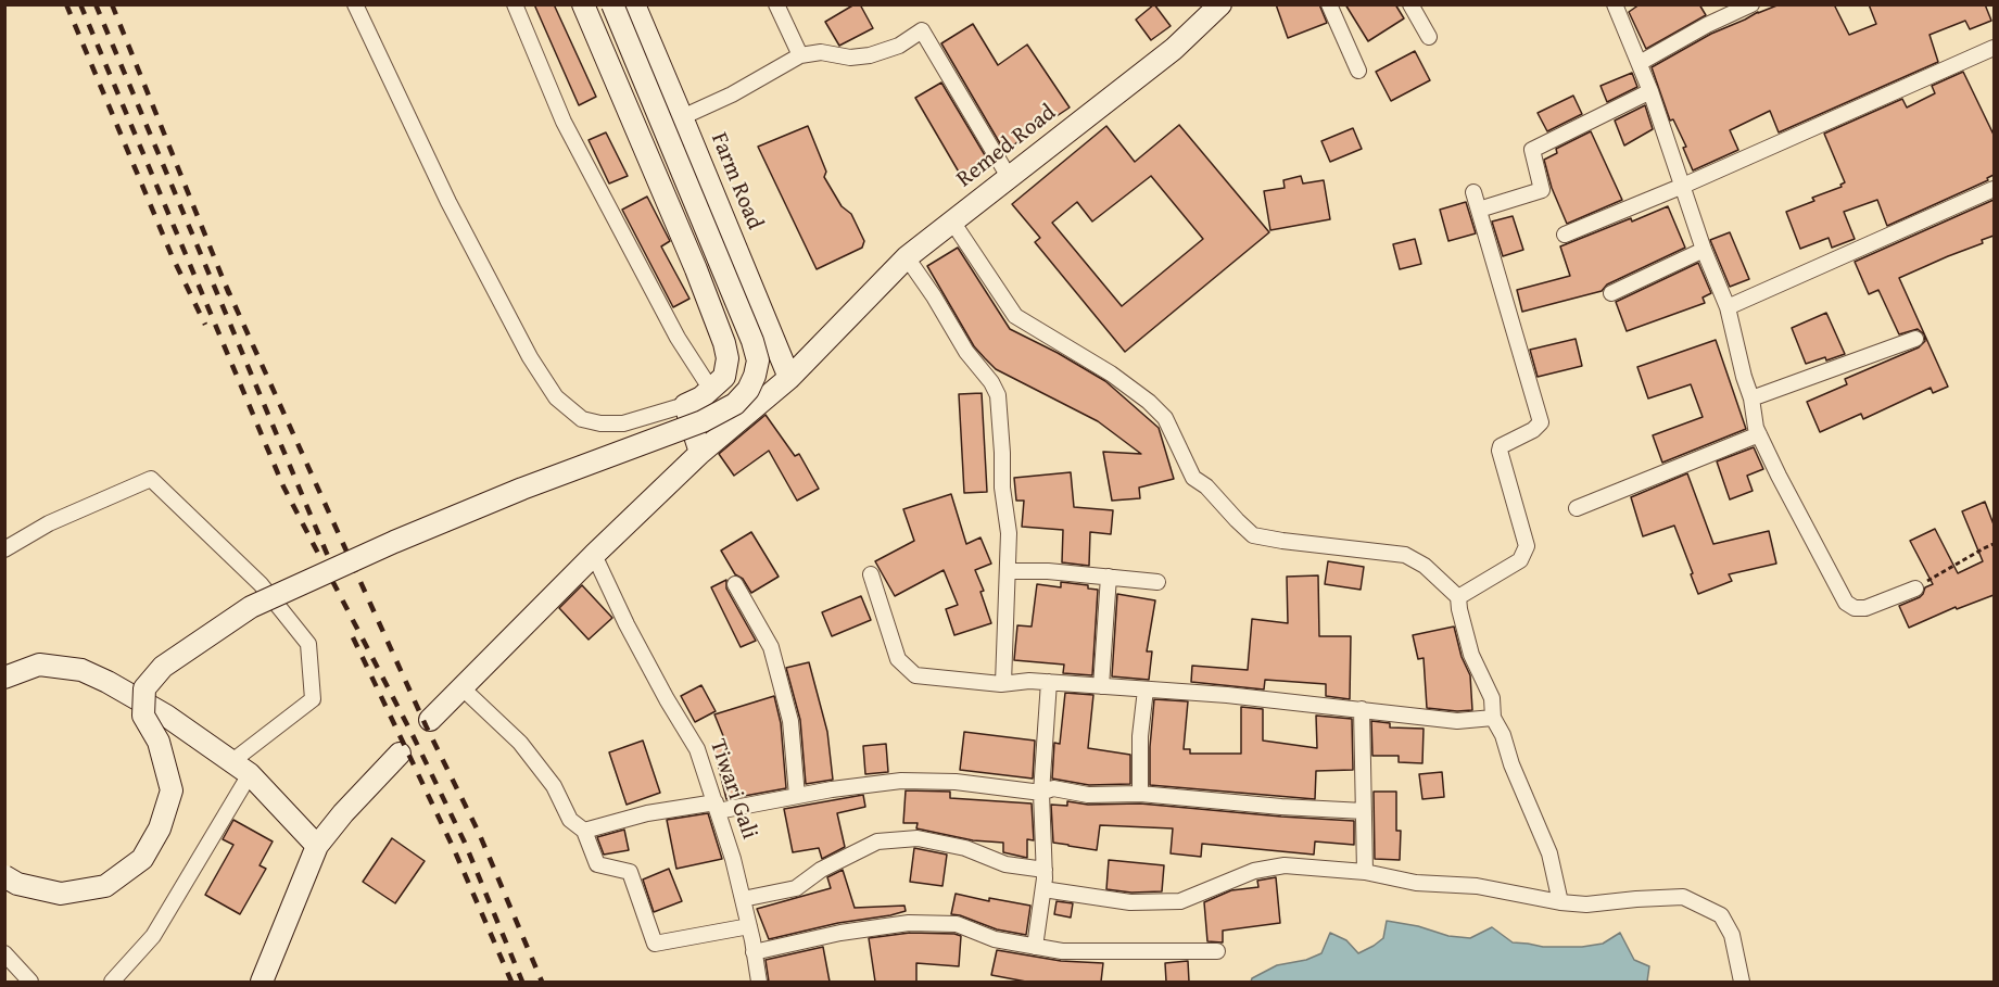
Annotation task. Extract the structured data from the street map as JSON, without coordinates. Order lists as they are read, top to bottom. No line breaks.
{"streets":{"street":["Remed Road","Farm Road","Tiwari Gali"]},"crossings":[["Remed Road","Farm Road"],["Remed Road","Tiwari Gali"]]}
